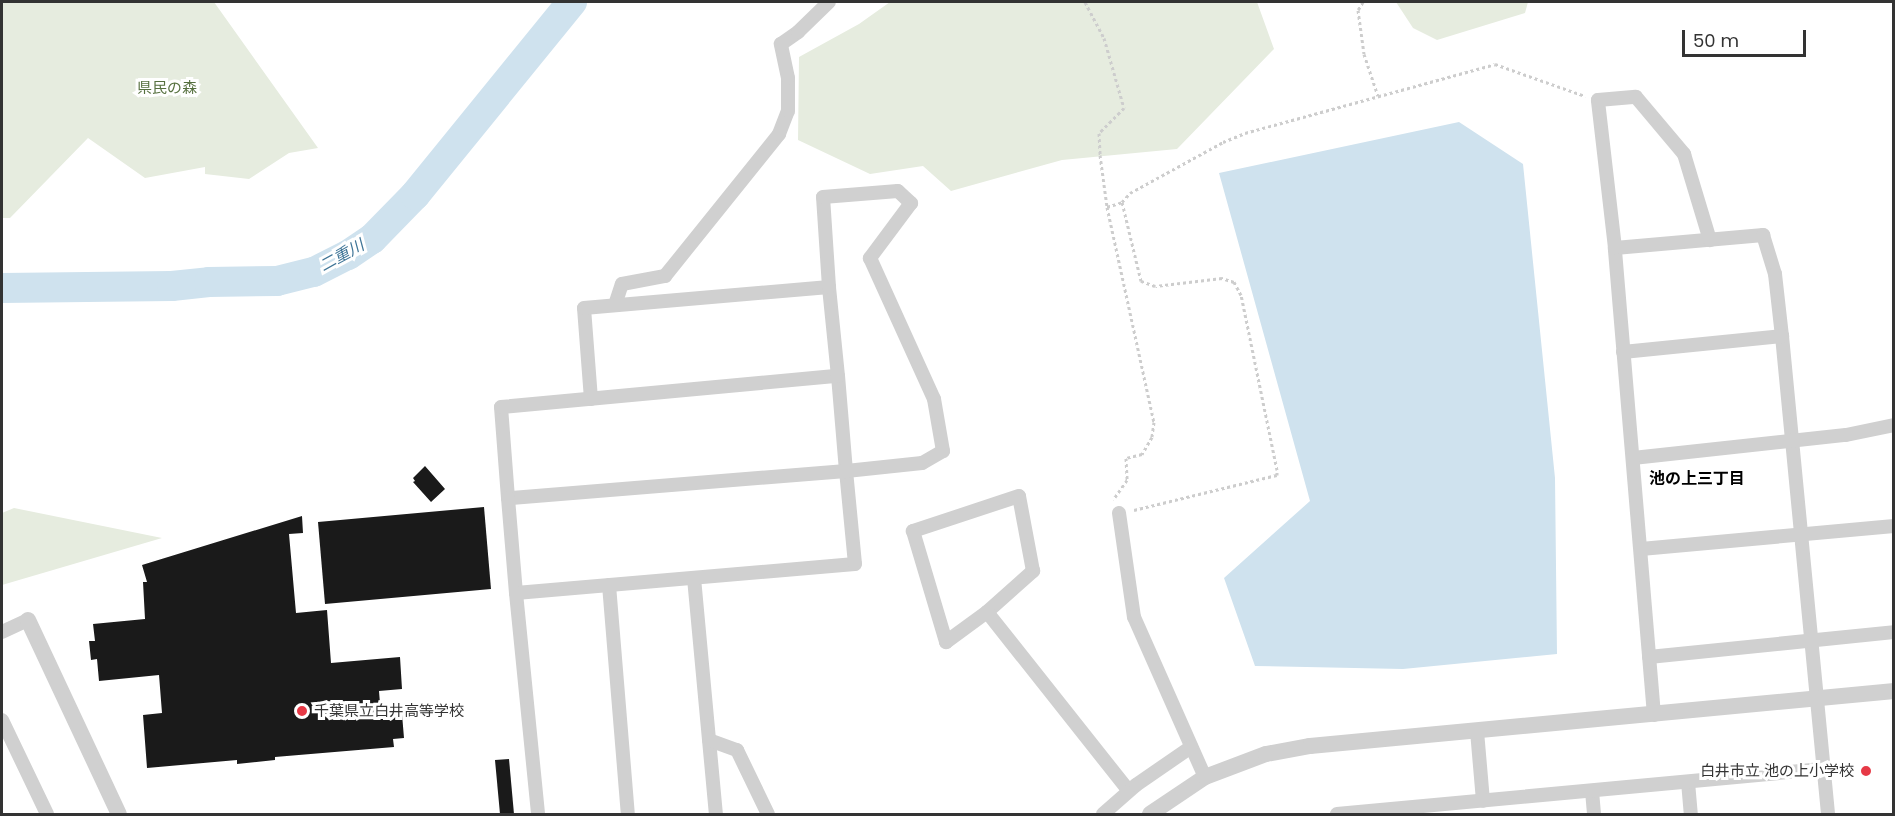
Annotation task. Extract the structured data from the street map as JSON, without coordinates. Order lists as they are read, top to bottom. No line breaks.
{"districts":["池の上三丁目"],"water":["二重川"],"parks":["県民の森"],"places":["千葉県立白井高等学校","白井市立 池の上小学校"],"scale_bar":"50 m"}
